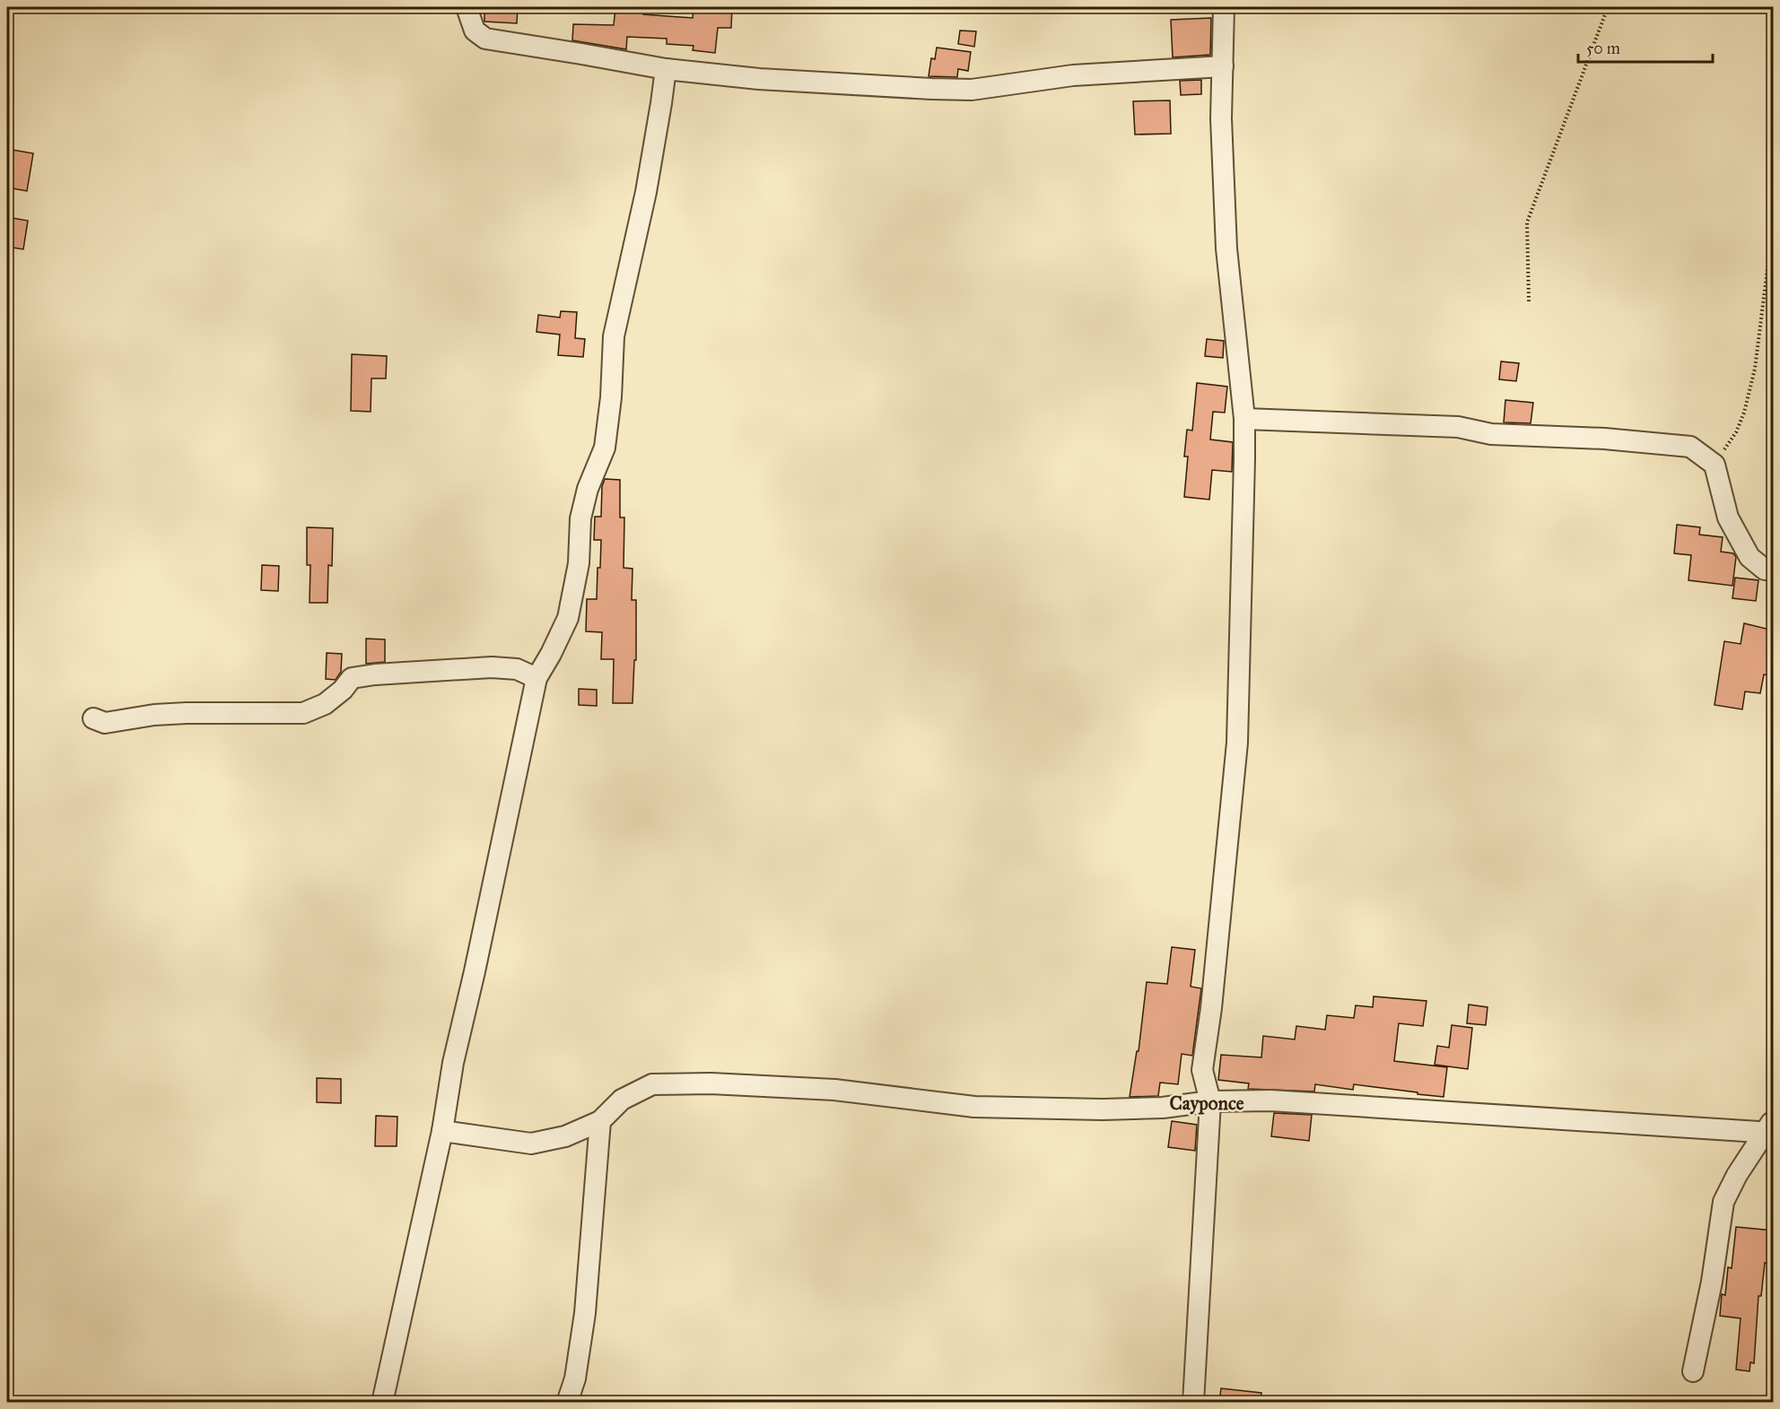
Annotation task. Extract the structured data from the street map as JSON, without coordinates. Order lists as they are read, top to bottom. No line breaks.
{"districts":["Cayponce"],"scale_bar":"50 m"}
